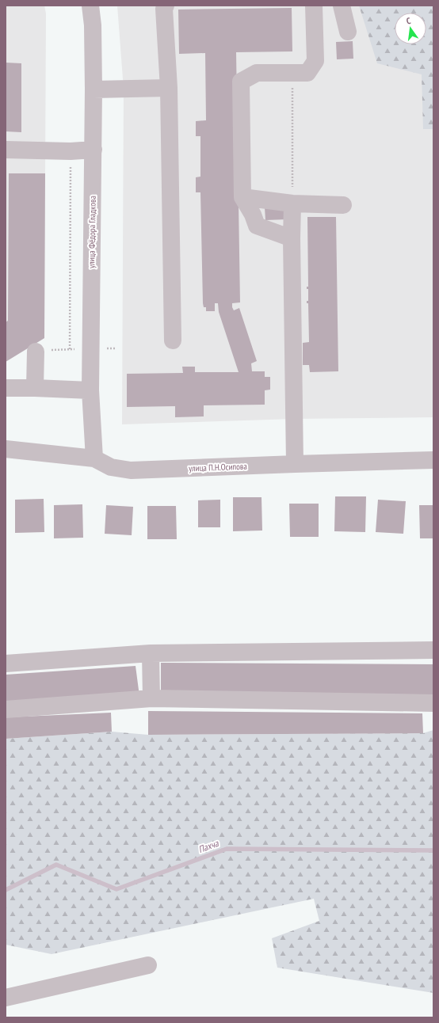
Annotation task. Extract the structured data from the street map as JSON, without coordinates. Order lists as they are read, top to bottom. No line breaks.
{"streets":{"street":["улица Фёдора Гладкова","улица П.Н.Осипова"]},"crossings":[["улица Фёдора Гладкова","улица П.Н.Осипова"]],"water":["Пахча"],"north":"top"}
